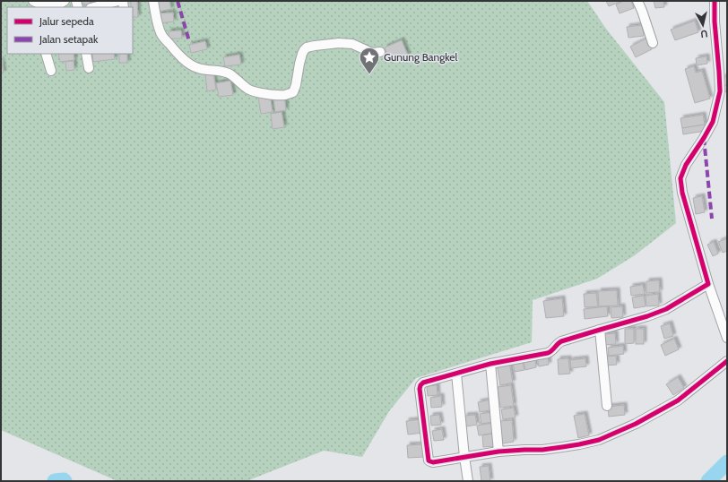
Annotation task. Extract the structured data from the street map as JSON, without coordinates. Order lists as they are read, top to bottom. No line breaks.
{"places":{"place":["Gunung Bangkel"]},"legend":["Jalur sepeda","Jalan setapak"],"north":"bottom"}
